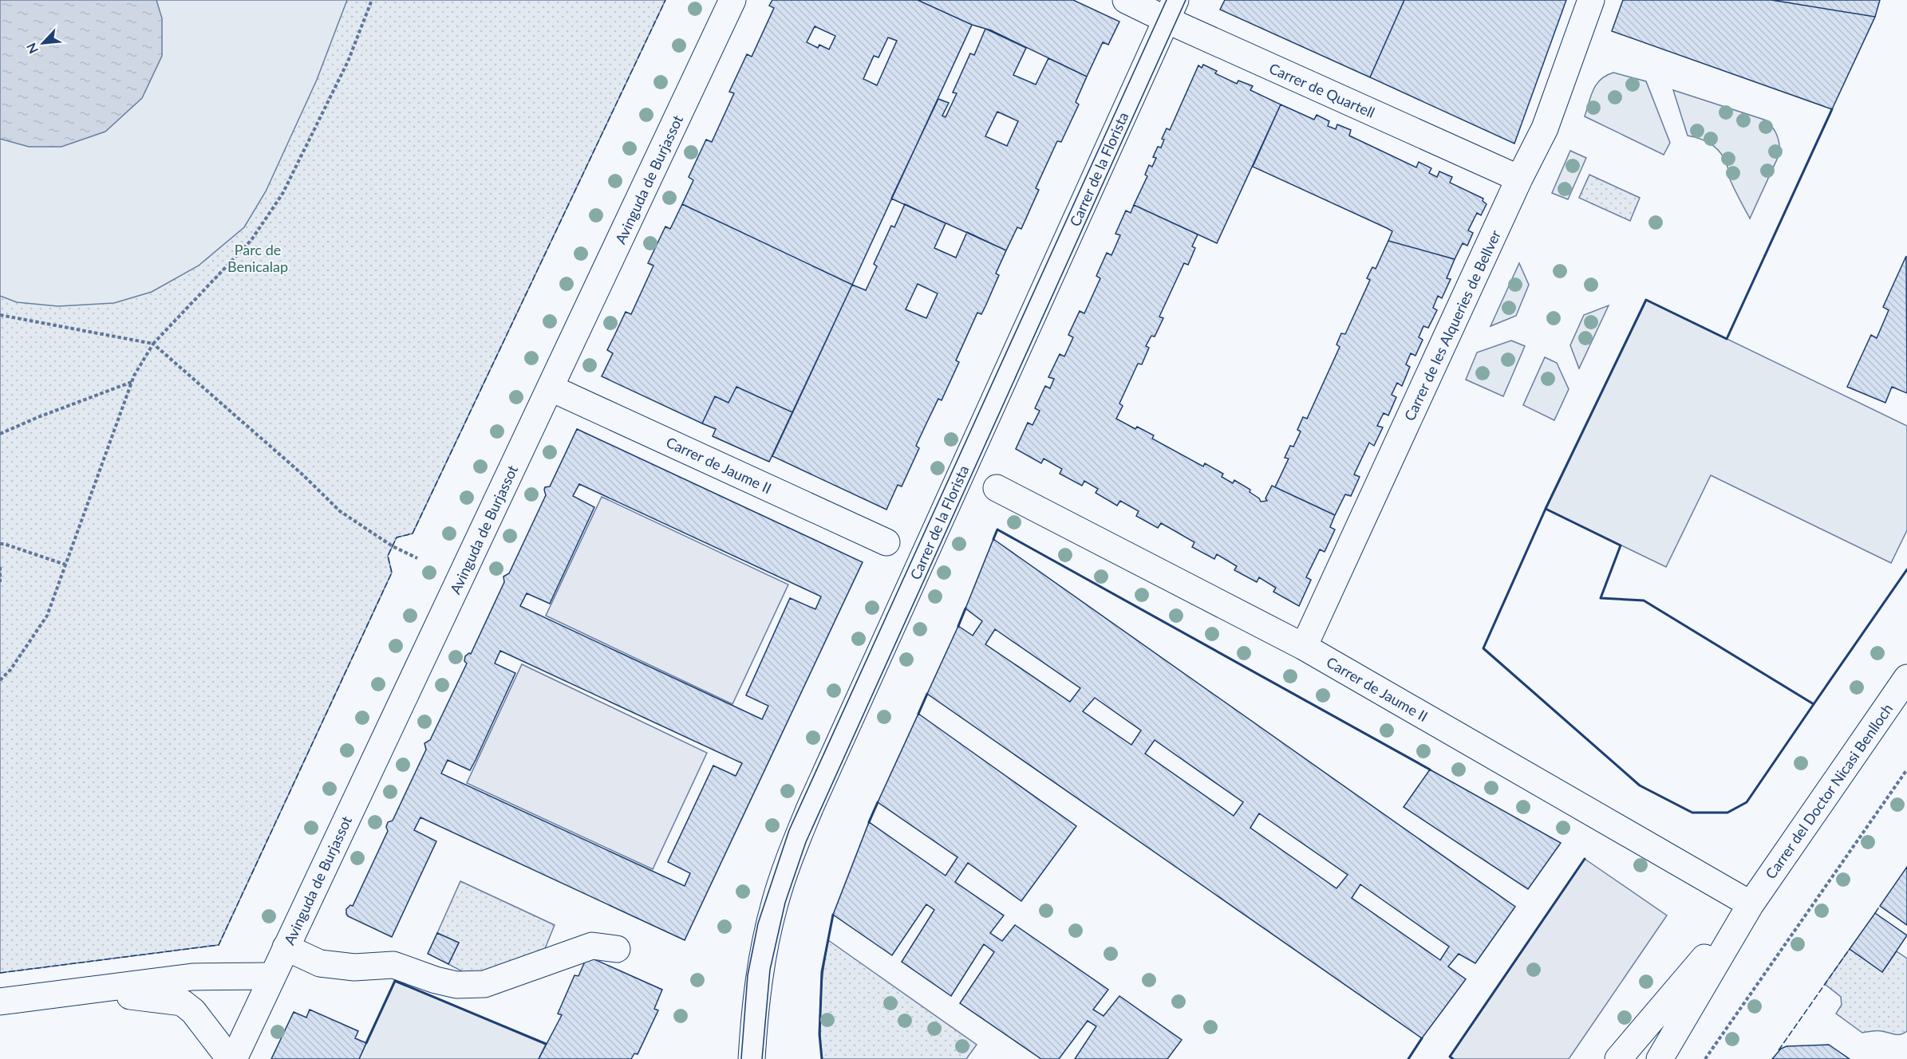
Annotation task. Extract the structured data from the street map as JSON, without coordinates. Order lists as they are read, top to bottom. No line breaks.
{"streets":{"street":["Carrer de Quartell","Carrer de la Florista","Avinguda de Burjassot","Carrer de les Alqueries de Bellver","Carrer de Jaume II","Carrer del Doctor Nicasi Benlloch"]},"crossings":[["Carrer de Quartell","Carrer de la Florista"],["Carrer de Quartell","Carrer de les Alqueries de Bellver"],["Avinguda de Burjassot","Carrer de Jaume II"],["Carrer de les Alqueries de Bellver","Carrer de Jaume II"],["Carrer de Jaume II","Carrer del Doctor Nicasi Benlloch"]],"parks":["Parc de Benicalap"],"north":"bottom left"}
